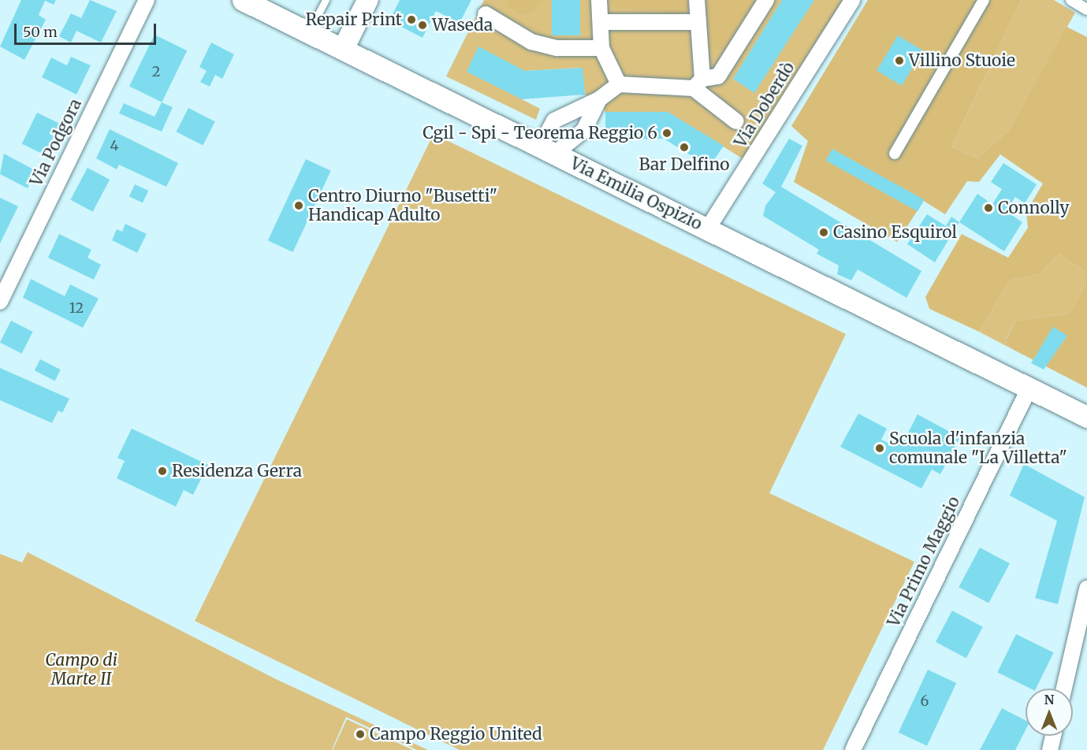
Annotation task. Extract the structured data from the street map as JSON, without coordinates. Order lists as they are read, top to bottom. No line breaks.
{"streets":{"main road":["Via Emilia Ospizio"],"street":["Via Doberdò","Via Podgora","Via Primo Maggio"]},"crossings":[["Via Doberdò","Via Emilia Ospizio"],["Via Emilia Ospizio","Via Primo Maggio"]],"parks":["Campo di Marte II"],"places":["Repair Print","Waseda","Villino Stuoie","Cgil - Spi - Teorema Reggio 6","Bar Delfino","Centro Diurno \"Busetti\" Handicap Adulto","Connolly","Casino Esquirol","Scuola d'infanzia comunale \"La Villetta\"","Residenza Gerra","Campo Reggio United"],"house_numbers":["2","4","12","6"],"scale_bar":"50 m","north":"top"}
